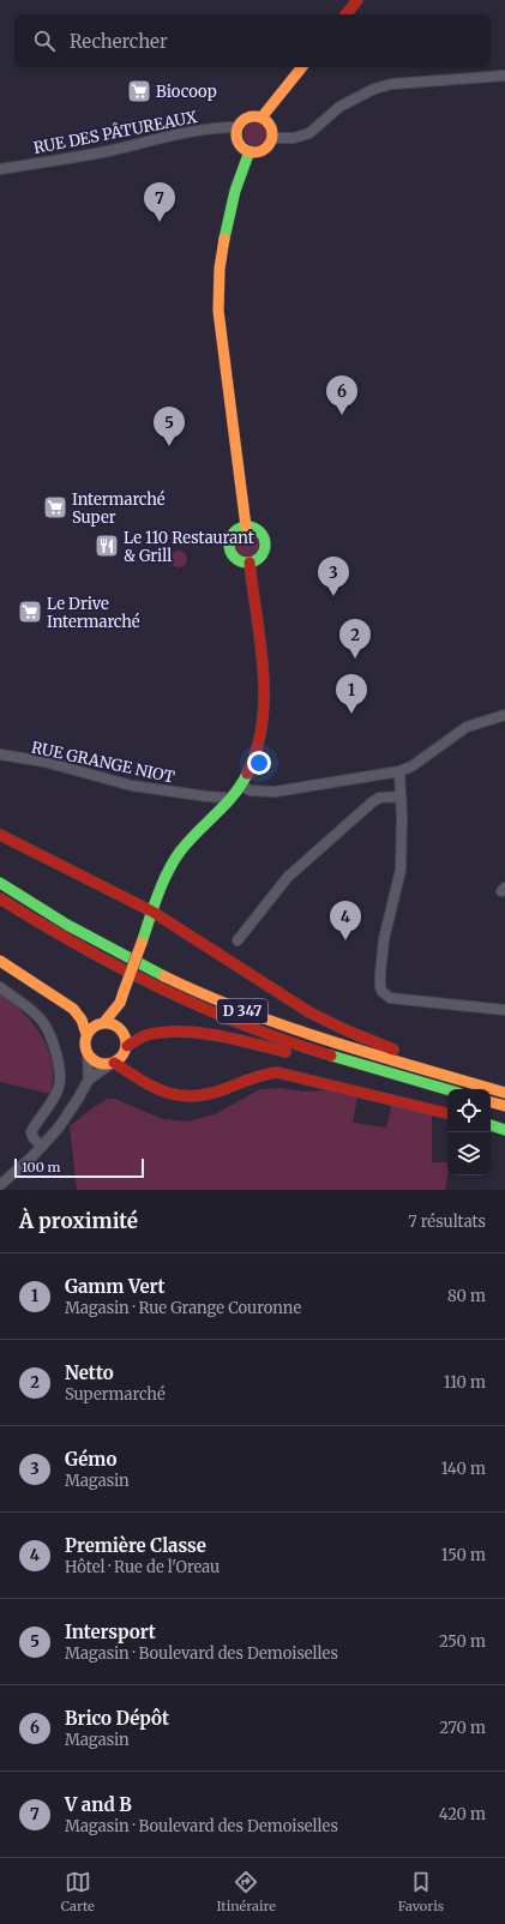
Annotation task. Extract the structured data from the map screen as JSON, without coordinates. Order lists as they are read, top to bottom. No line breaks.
{"streets":{"main road":["D 347"],"street":["RUE DES PÂTUREAUX","RUE GRANGE NIOT"]},"places":{"supermarket":["Biocoop","Intermarché Super","Le Drive Intermarché"],"restaurant":["Le 110 Restaurant & Grill"]},"scale_bar":"100 m","page":{"search":"Rechercher","pins":["7","6","5","3","2","1","4"],"scale":"100 m","heading":["À proximité","7 résultats"],"list":[{"mark":"1","name":"Gamm Vert","note":"Magasin · Rue Grange Couronne","value":"80 m"},{"mark":"2","name":"Netto","note":"Supermarché","value":"110 m"},{"mark":"3","name":"Gémo","note":"Magasin","value":"140 m"},{"mark":"4","name":"Première Classe","note":"Hôtel · Rue de l'Oreau","value":"150 m"},{"mark":"5","name":"Intersport","note":"Magasin · Boulevard des Demoiselles","value":"250 m"},{"mark":"6","name":"Brico Dépôt","note":"Magasin","value":"270 m"},{"mark":"7","name":"V and B","note":"Magasin · Boulevard des Demoiselles","value":"420 m"}],"nav":["Carte","Itinéraire","Favoris"]}}
